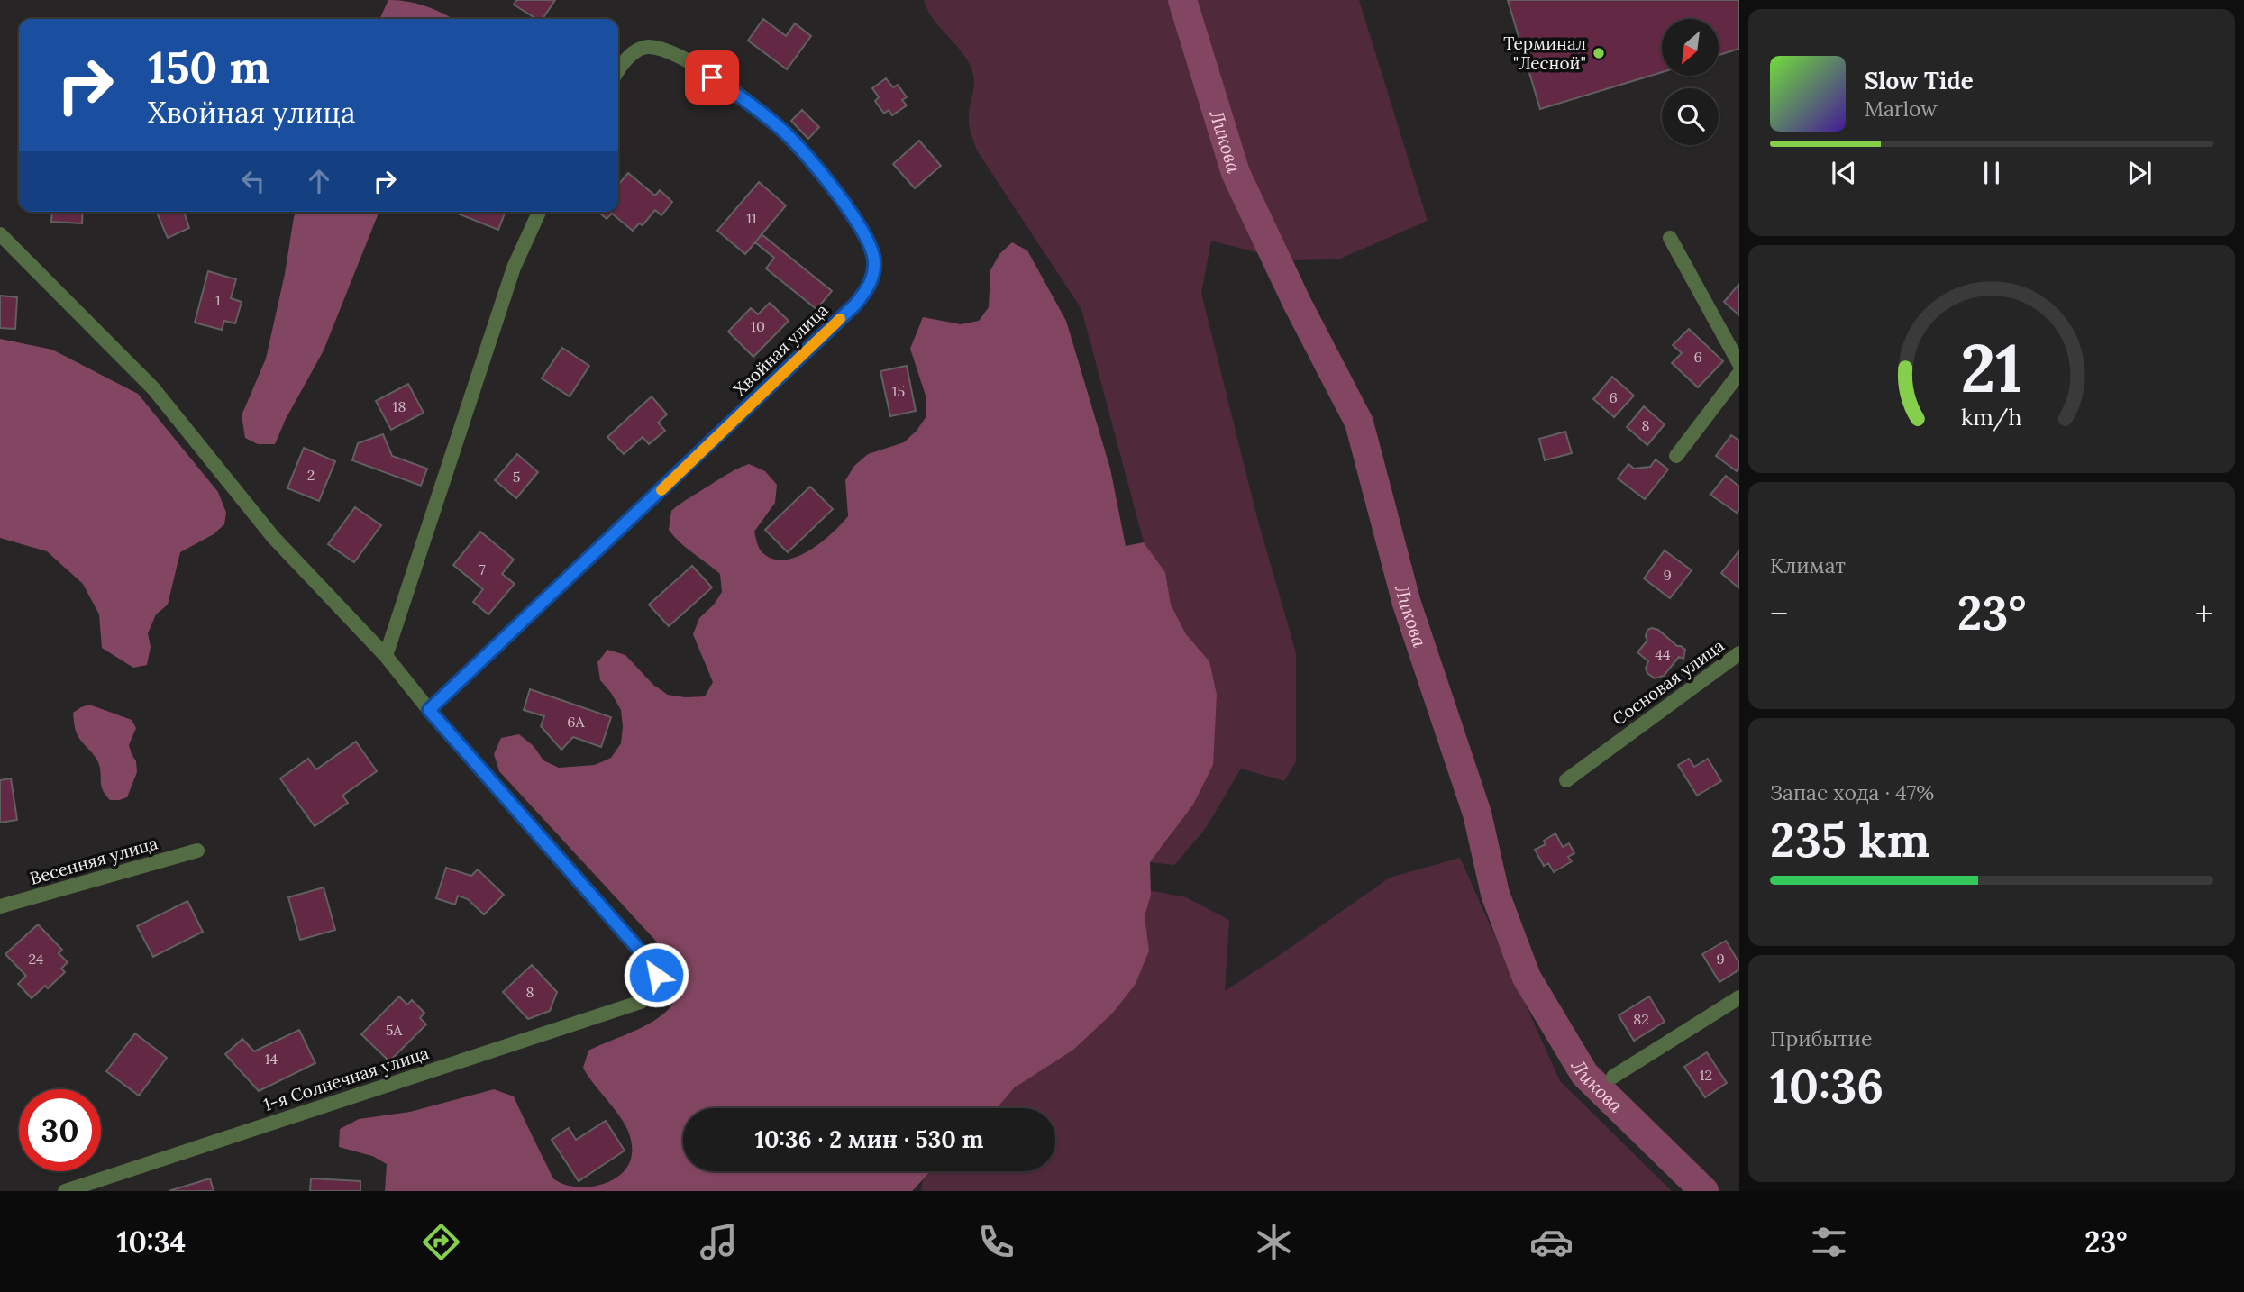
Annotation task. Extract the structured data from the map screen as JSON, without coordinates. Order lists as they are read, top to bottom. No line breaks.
{"streets":{"street":["Хвойная улица","Сосновая улица","Весенняя улица","1-я Солнечная улица"]},"crossings":[["Хвойная улица","1-я Солнечная улица"]],"water":["Ликова"],"places":["Терминал \"Лесной\""],"house_numbers":["11","1","10","6","15","6","18","8","2","5","7","9","44","6А","24","9","8","82","5А","14","12"],"north":"bottom left","page":{"turn":["150 m","Хвойная улица"],"song":["Slow Tide","Marlow"],"tile":["Климат",["Запас хода · 47%","235 km"],["Прибытие","10:36"]],"heat":["−","23°","+"],"limit":"30","trip":"10:36 · 2 мин · 530 m","tabs":["10:34","23°"],"gauge":["21","km/h"]}}
